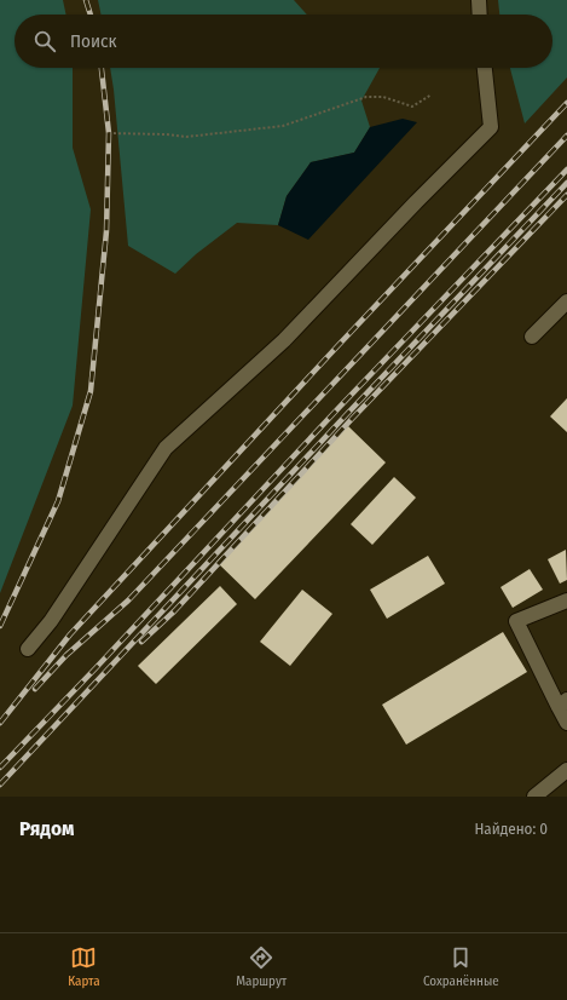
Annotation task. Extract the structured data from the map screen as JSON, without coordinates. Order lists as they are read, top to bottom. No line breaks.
{"page":{"search":"Поиск","heading":["Рядом","Найдено: 0"],"nav":["Карта","Маршрут","Сохранённые"]}}
